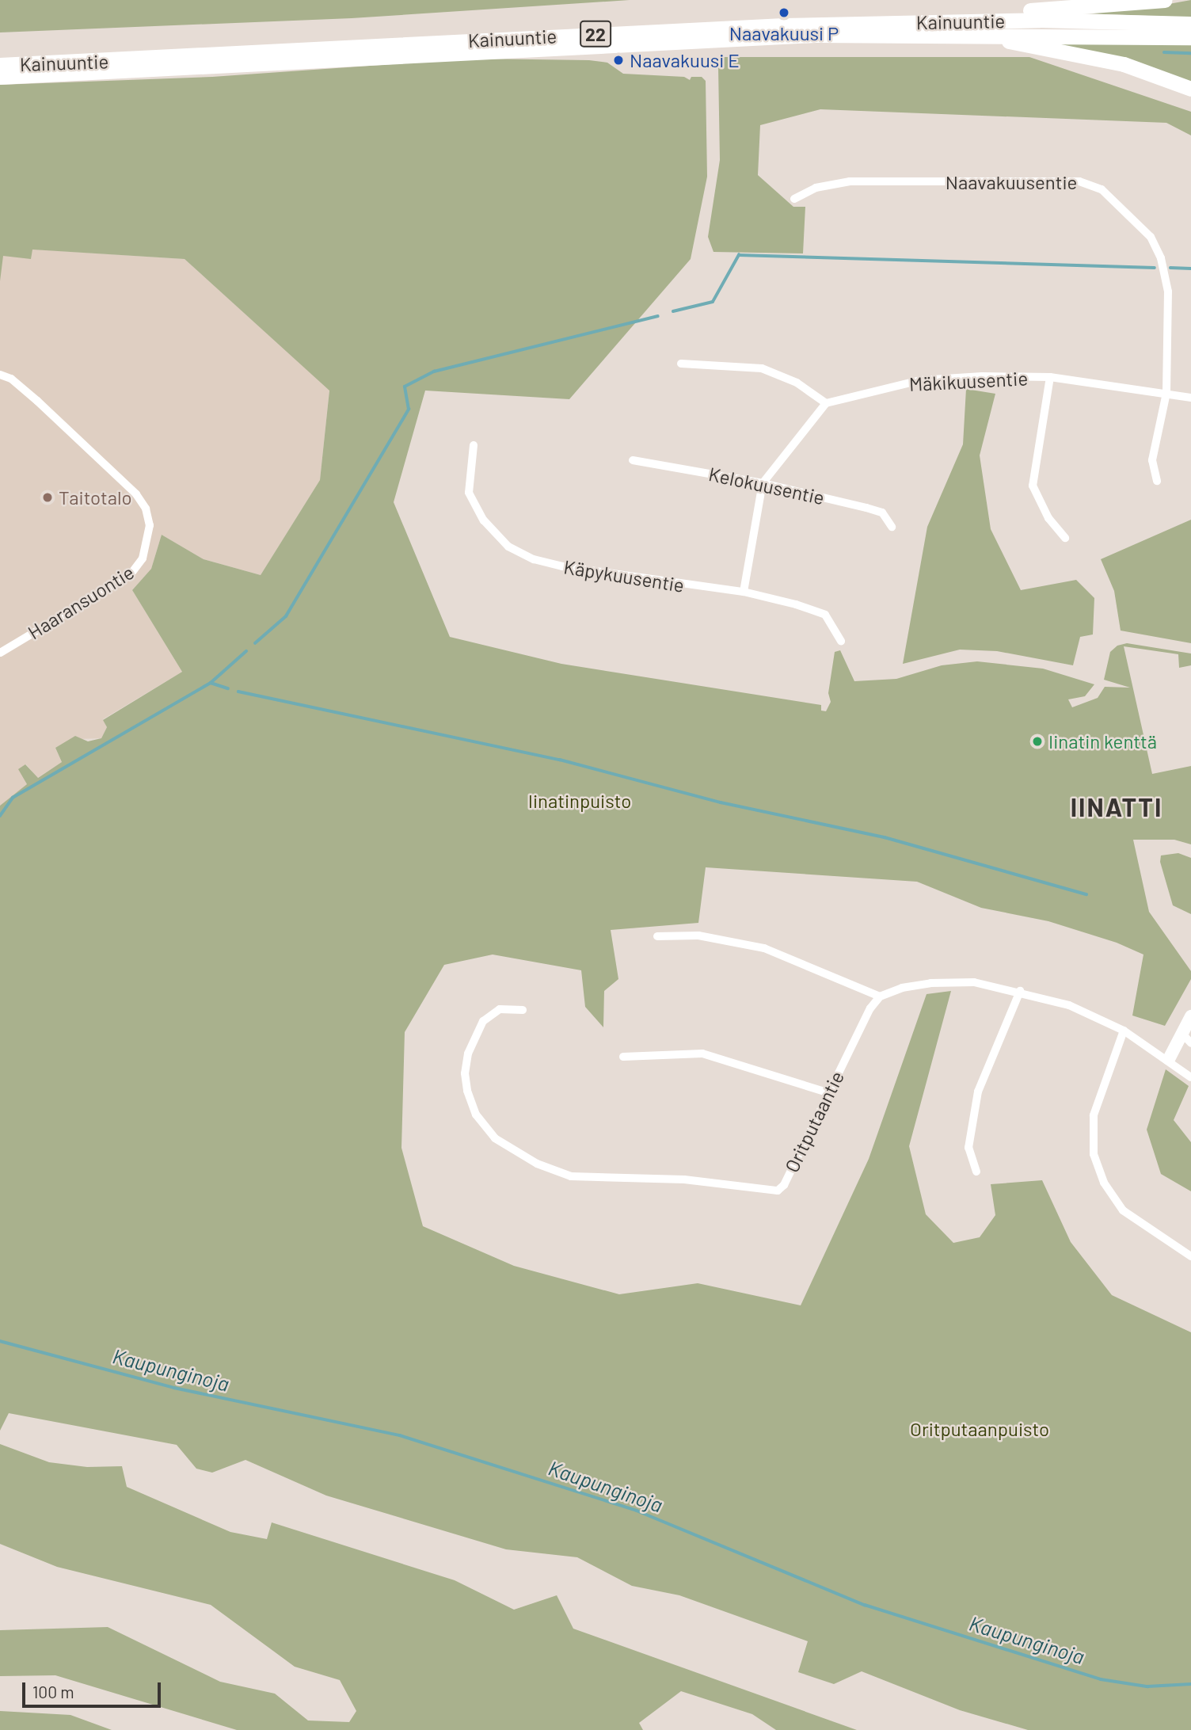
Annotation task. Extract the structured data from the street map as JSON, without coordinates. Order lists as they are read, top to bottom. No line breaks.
{"streets":{"highway":["Kainuuntie","22"],"street":["Naavakuusentie","Mäkikuusentie","Kelokuusentie","Käpykuusentie","Haaransuontie","Oritputaantie"]},"crossings":[["Naavakuusentie","Mäkikuusentie"]],"districts":["IINATTI"],"water":["Kaupunginoja"],"parks":["Iinatinpuisto","Oritputaanpuisto"],"places":["Naavakuusi P","Naavakuusi E","Taitotalo","Iinatin kenttä"],"scale_bar":"100 m"}
